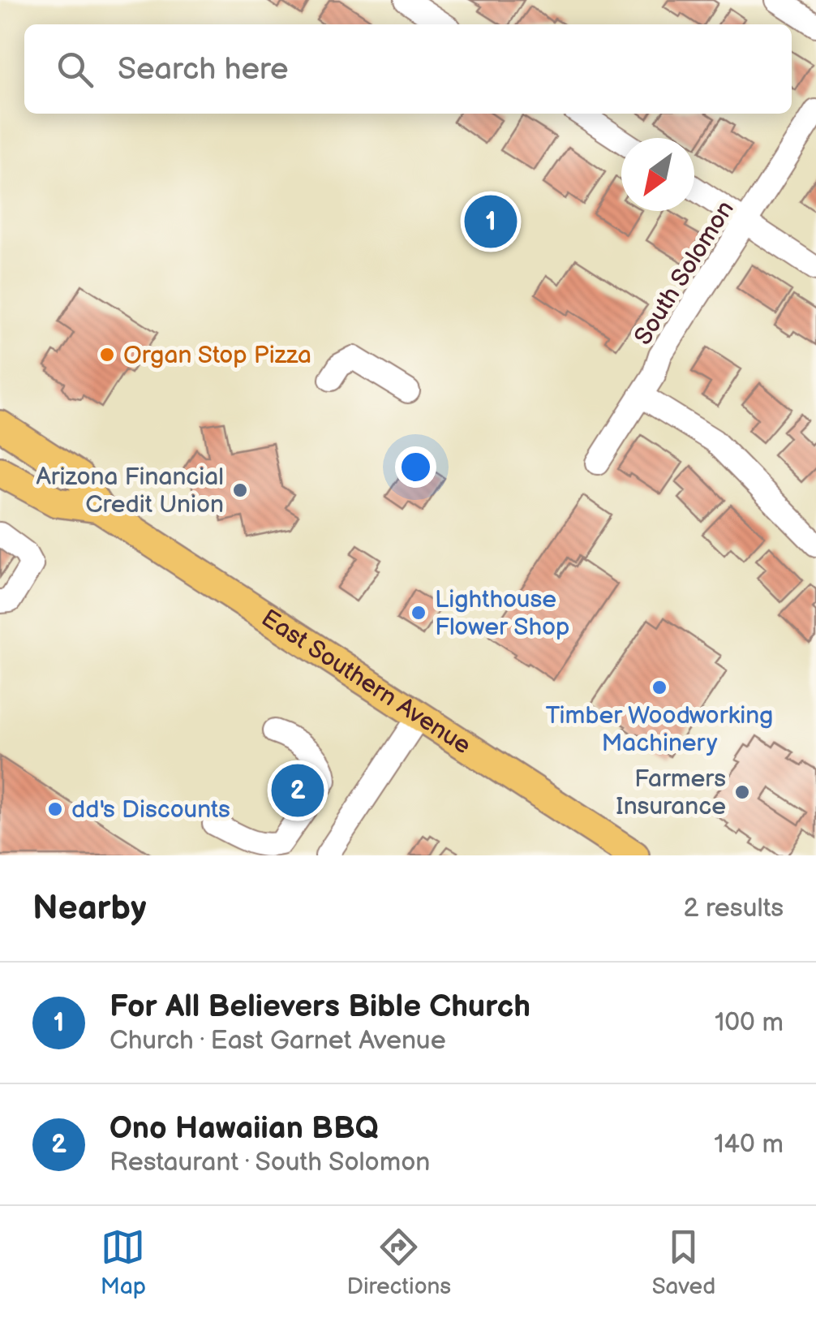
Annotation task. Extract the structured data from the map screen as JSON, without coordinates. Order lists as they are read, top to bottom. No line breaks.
{"streets":{"main road":["East Southern Avenue"],"street":["South Solomon"]},"places":["Organ Stop Pizza","Arizona Financial Credit Union","Lighthouse Flower Shop","Timber Woodworking Machinery","Farmers Insurance","dd's Discounts"],"north":"bottom left","page":{"search":"Search here","pins":["1","2"],"heading":["Nearby","2 results"],"list":[{"mark":"1","name":"For All Believers Bible Church","note":"Church · East Garnet Avenue","value":"100 m"},{"mark":"2","name":"Ono Hawaiian BBQ","note":"Restaurant · South Solomon","value":"140 m"}],"nav":["Map","Directions","Saved"]}}
